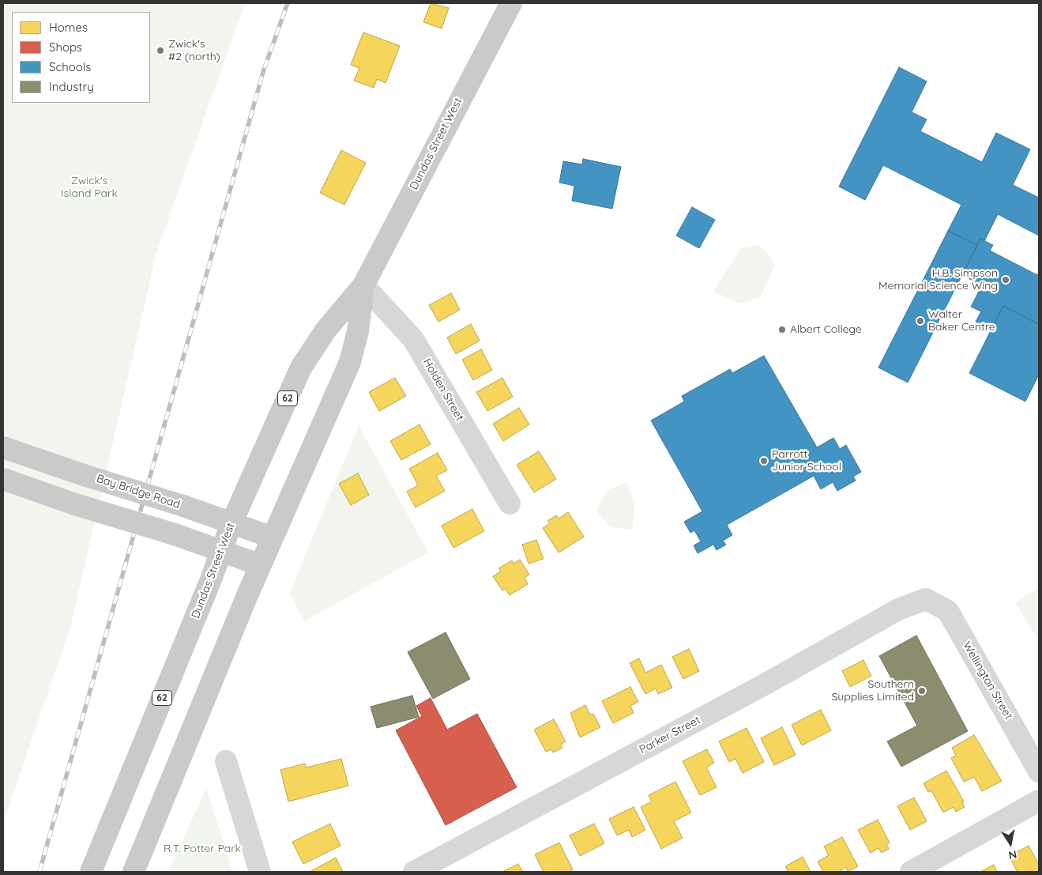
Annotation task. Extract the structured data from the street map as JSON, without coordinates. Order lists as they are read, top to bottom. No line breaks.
{"streets":{"main road":["Dundas Street West","62","Bay Bridge Road"],"street":["Holden Street","Wellington Street","Parker Street"]},"crossings":[["Dundas Street West","Holden Street"],["Dundas Street West","Bay Bridge Road"],["Wellington Street","Parker Street"]],"parks":["Zwick's Island Park","R.T. Potter Park"],"places":["Zwick's #2 (north)","H.B. Simpson Memorial Science Wing","Walter Baker Centre","Albert College","Parrott Junior School","Southern Supplies Limited"],"legend":["Homes","Shops","Schools","Industry"],"north":"bottom"}
